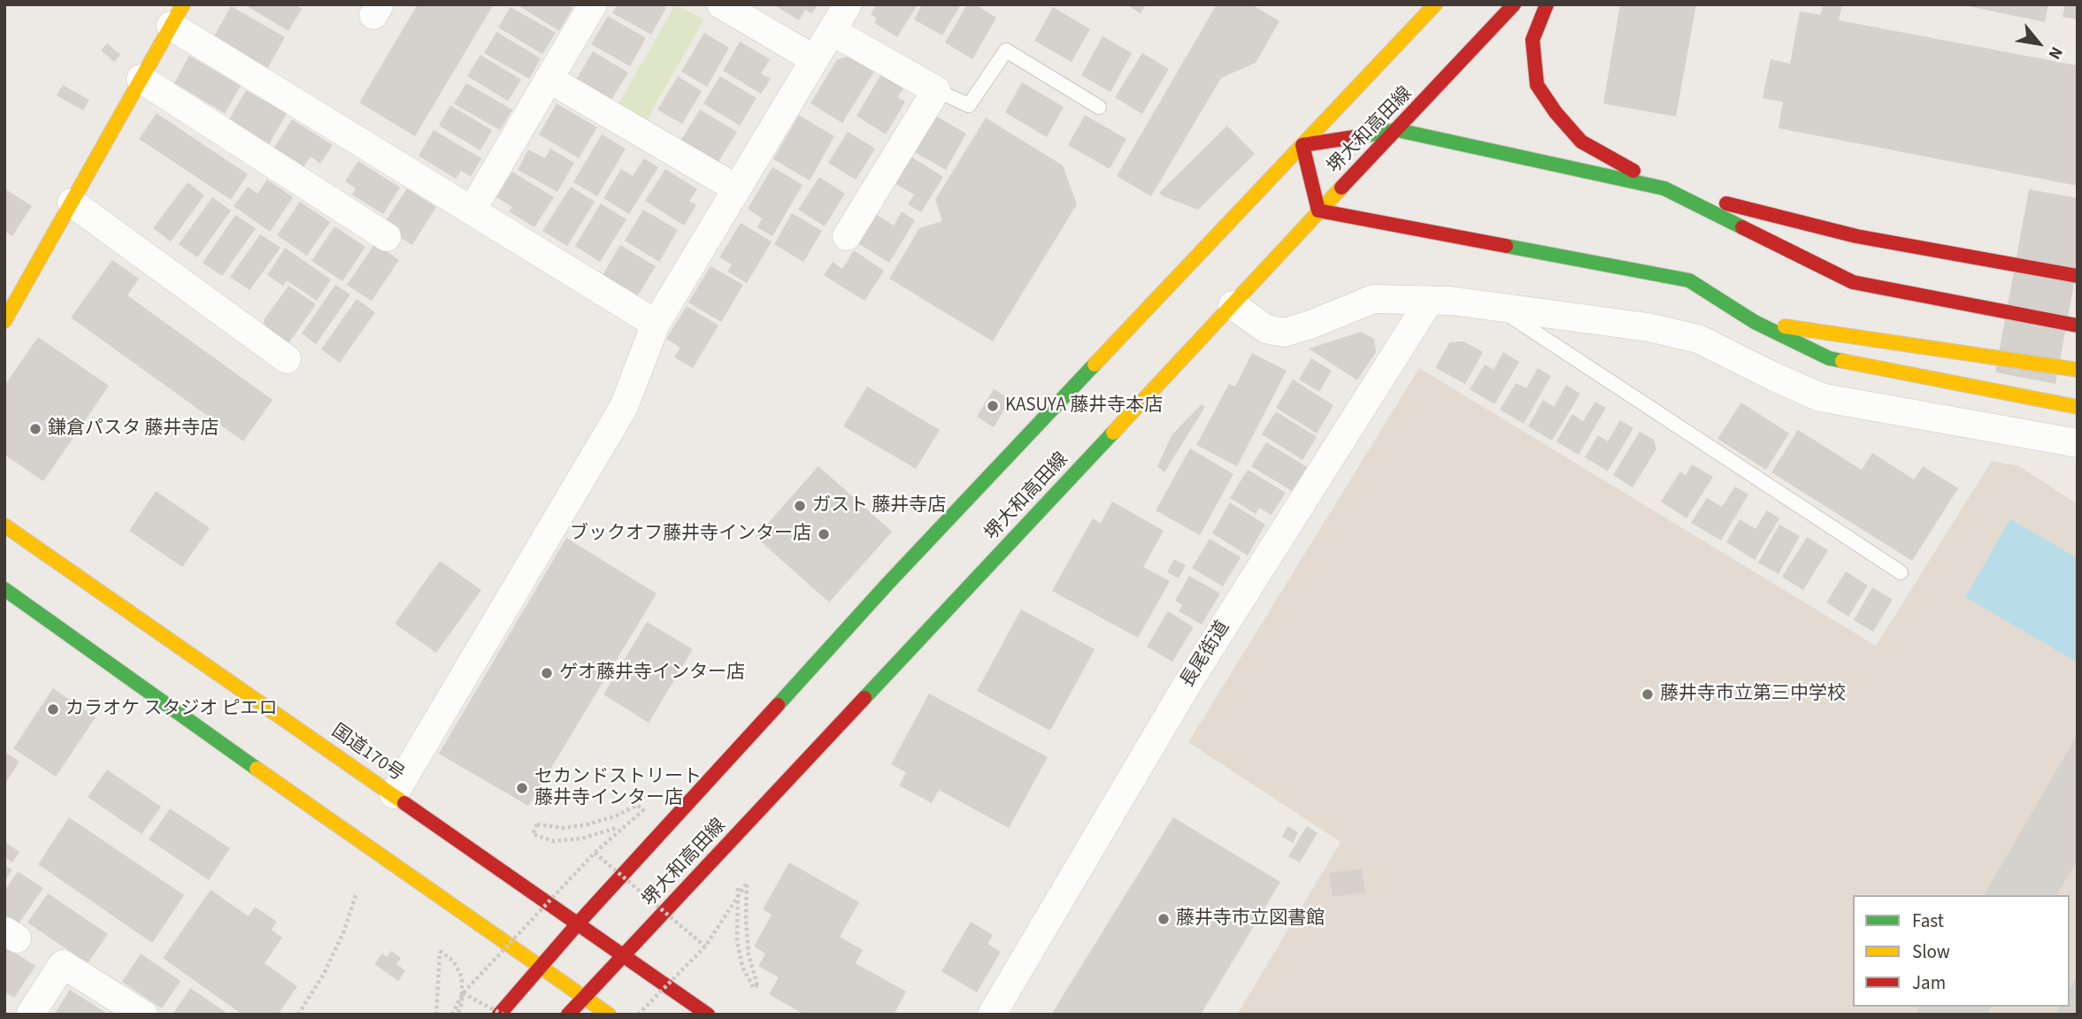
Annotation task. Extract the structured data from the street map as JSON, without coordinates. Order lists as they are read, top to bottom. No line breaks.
{"streets":{"main road":["堺大和高田線","国道170号"],"street":["長尾街道"]},"crossings":[["堺大和高田線","国道170号"]],"places":["KASUYA 藤井寺本店","鎌倉パスタ 藤井寺店","ガスト 藤井寺店","ブックオフ藤井寺インター店","ゲオ藤井寺インター店","藤井寺市立第三中学校","カラオケ スタジオ ピエロ","セカンドストリート 藤井寺インター店","藤井寺市立図書館"],"legend":["Fast","Slow","Jam"],"north":"bottom right"}
